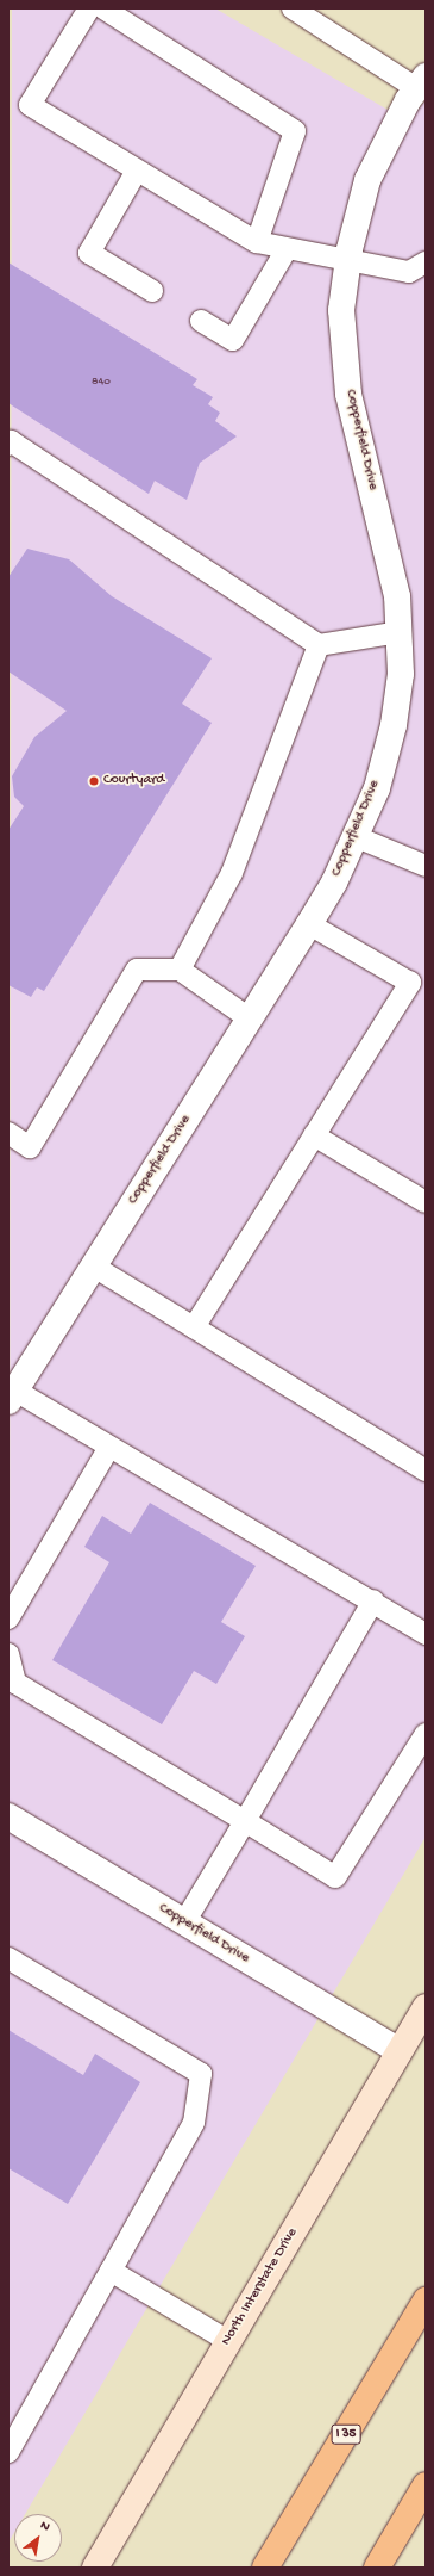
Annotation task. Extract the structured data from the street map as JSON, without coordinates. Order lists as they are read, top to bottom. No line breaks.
{"streets":{"highway":["I 35"],"main road":["North Interstate Drive"],"street":["Copperfield Drive"]},"crossings":[["Copperfield Drive","North Interstate Drive"]],"places":["Courtyard"],"house_numbers":["840"],"north":"top right"}
